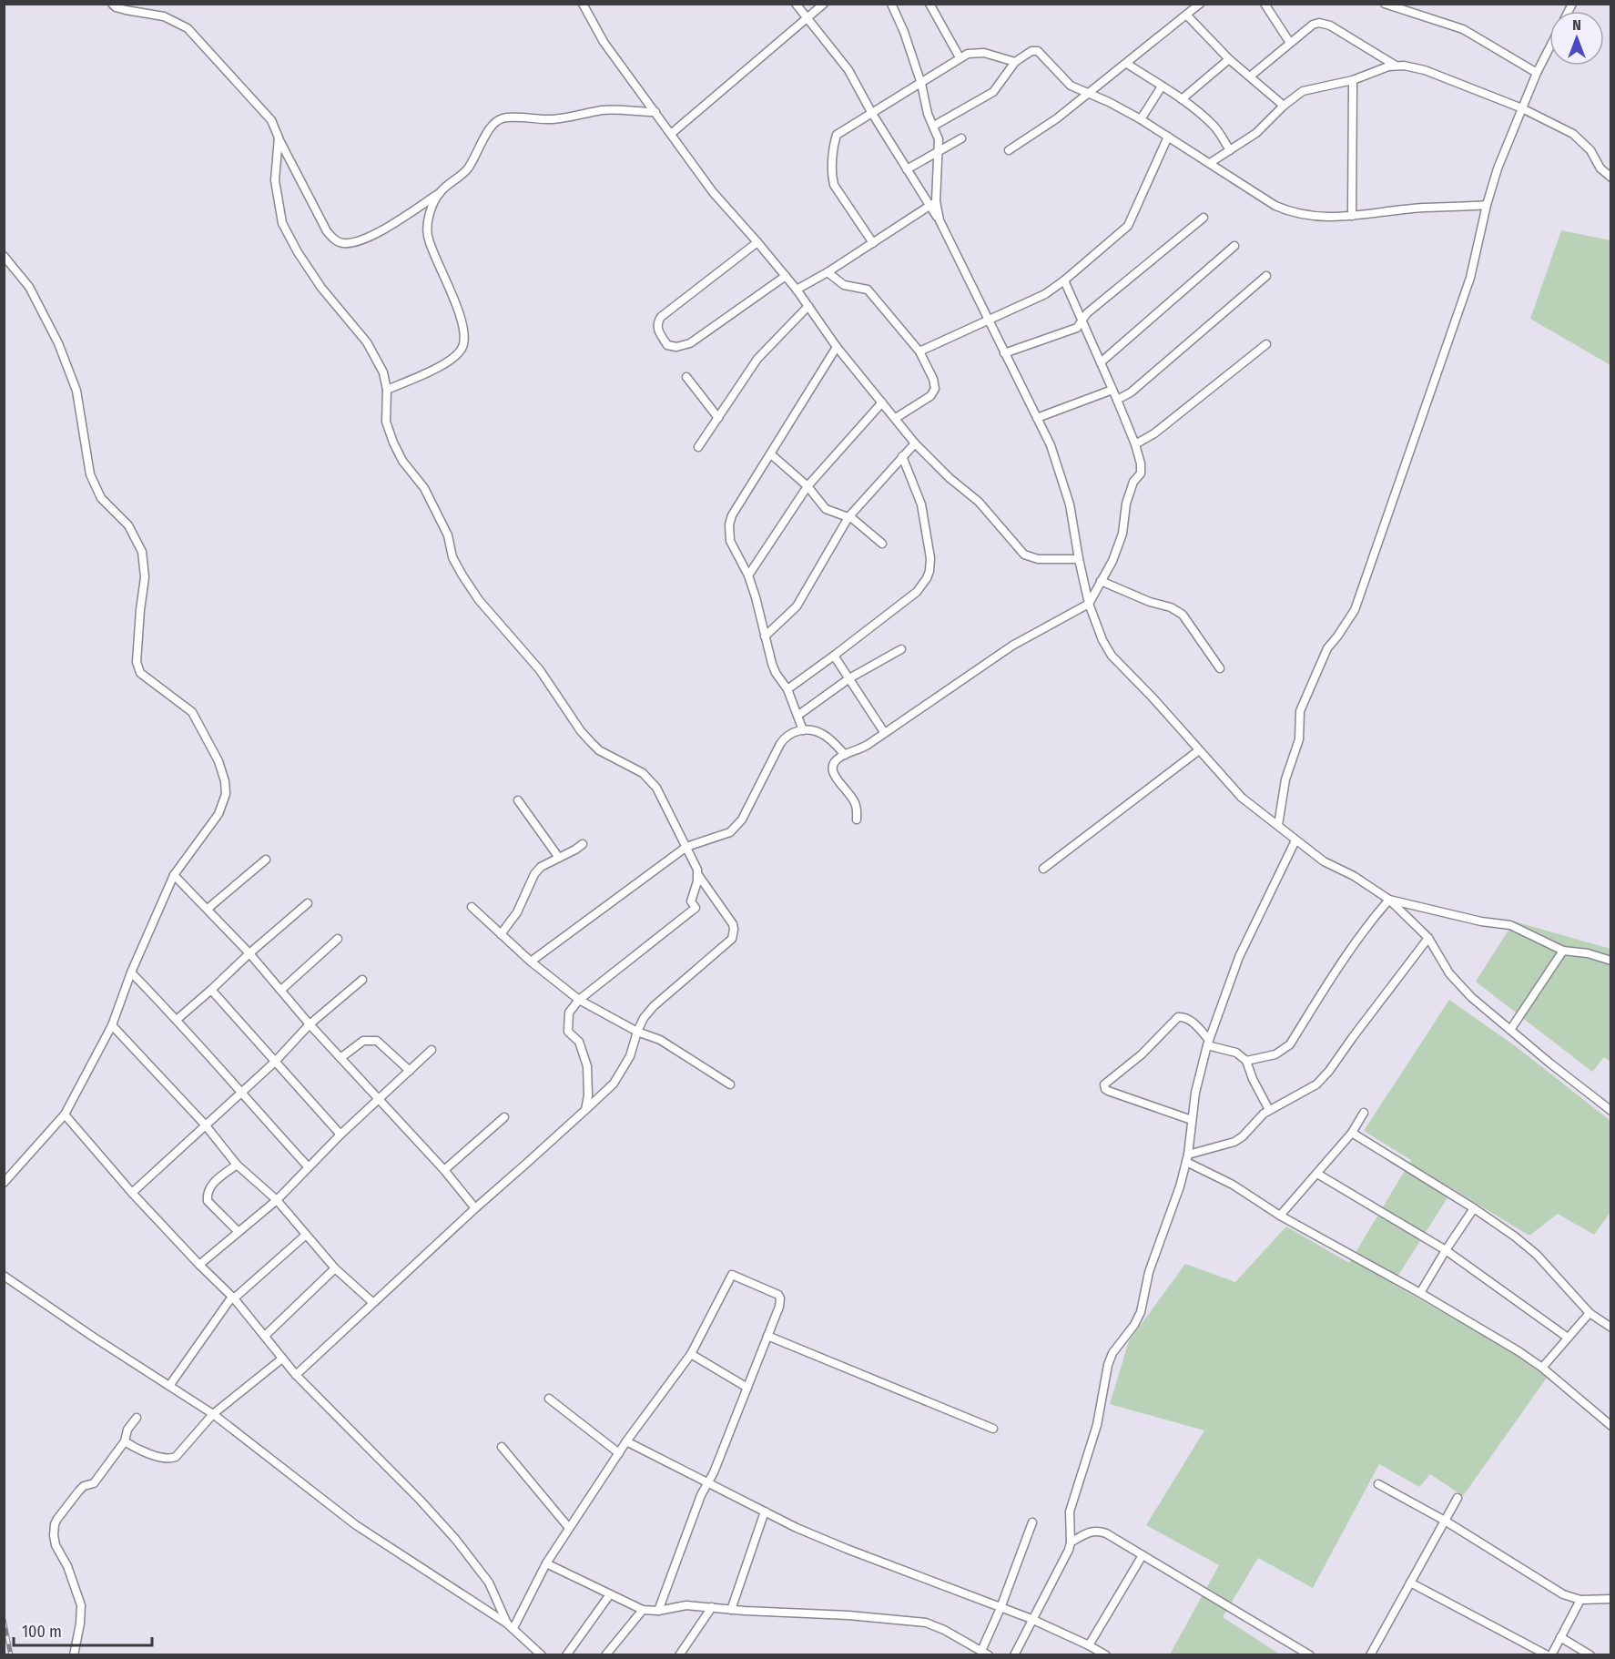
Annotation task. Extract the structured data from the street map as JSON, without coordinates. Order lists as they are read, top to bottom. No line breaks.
{"scale_bar":"100 m","north":"top"}
